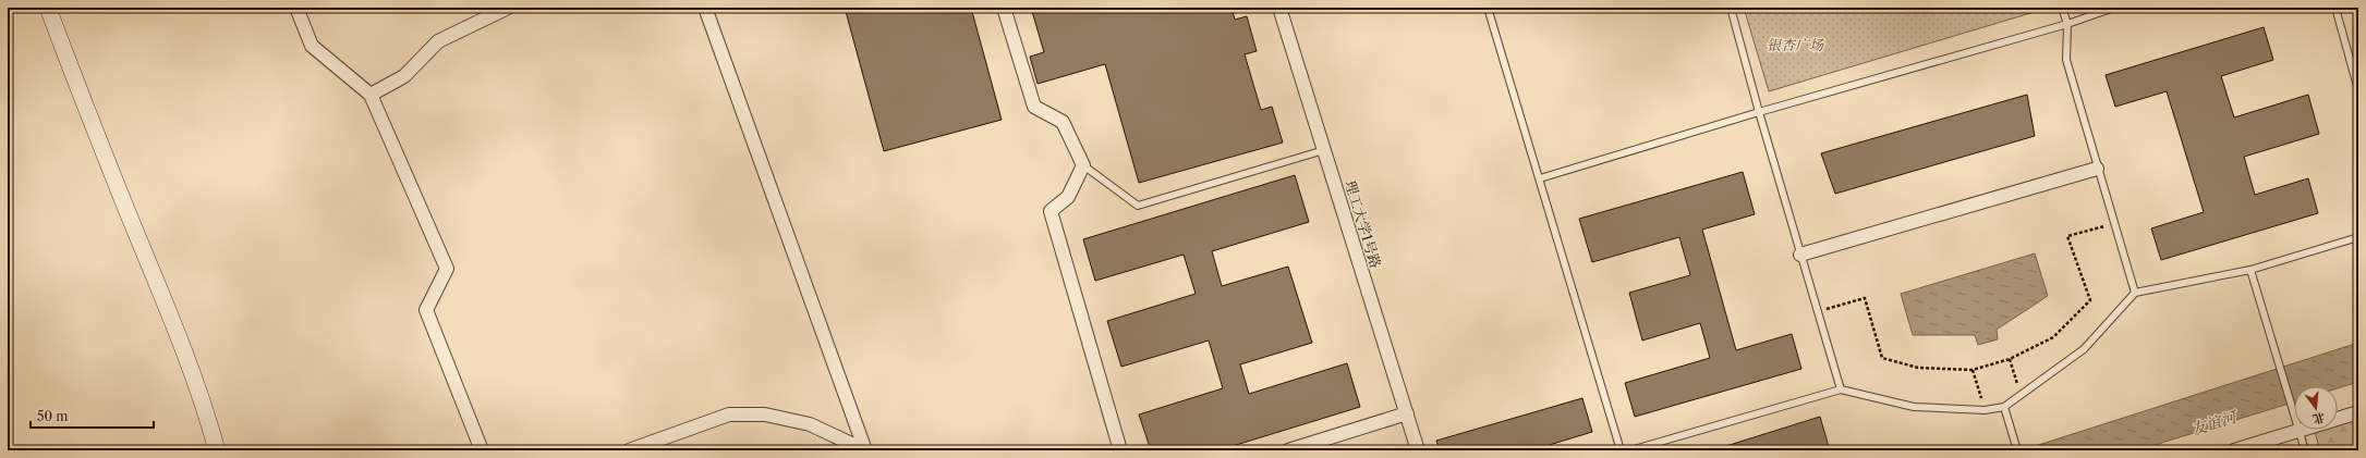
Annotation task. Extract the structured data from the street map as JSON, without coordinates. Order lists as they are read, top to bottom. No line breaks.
{"streets":{"street":["理工大学1号路"]},"water":["友谊河"],"parks":["银杏广场"],"scale_bar":"50 m","north":"bottom"}
